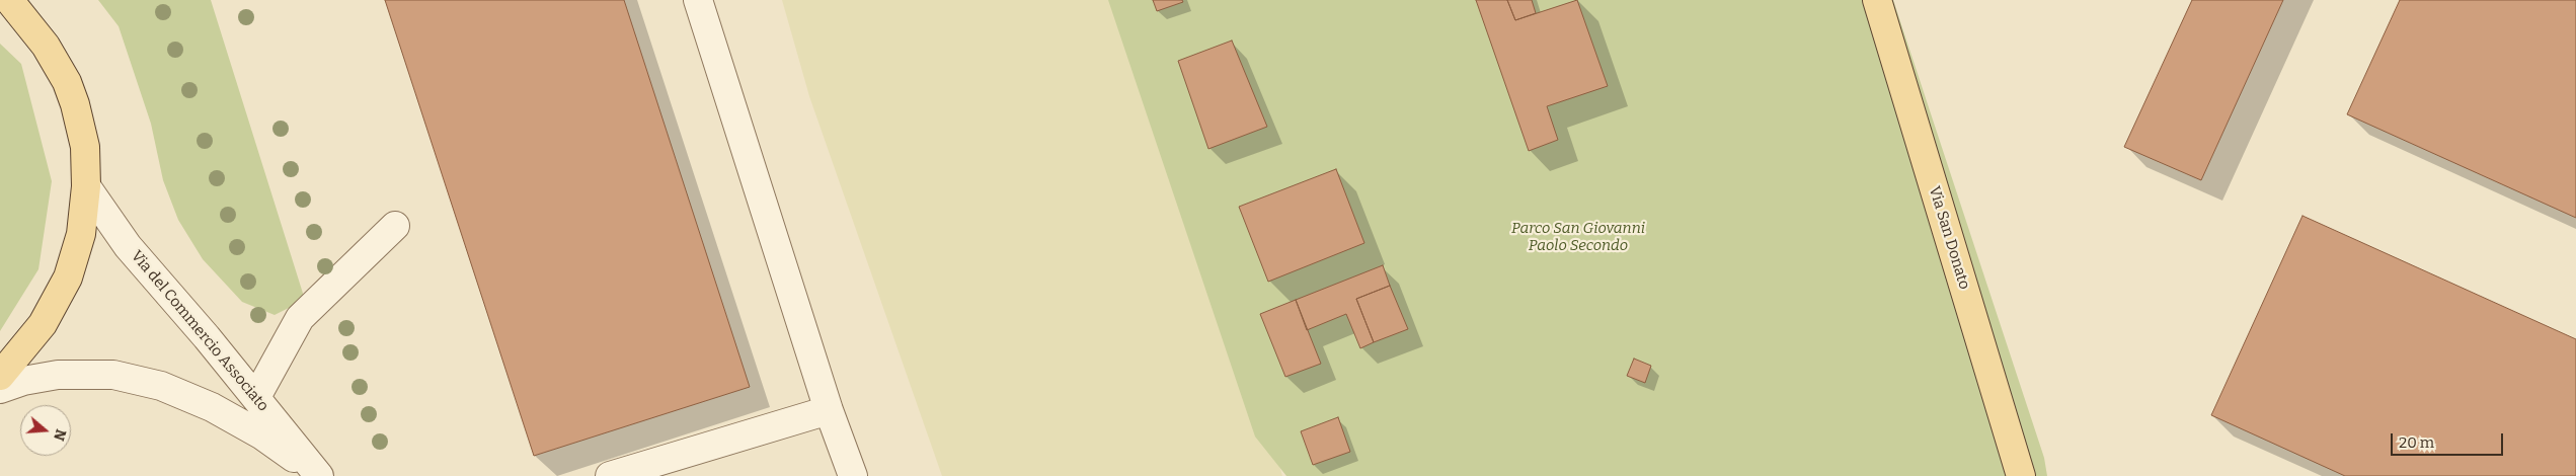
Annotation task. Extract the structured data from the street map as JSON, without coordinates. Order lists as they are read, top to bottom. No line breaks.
{"streets":{"main road":["Via San Donato"],"street":["Via del Commercio Associato"]},"parks":["Parco San Giovanni Paolo Secondo"],"scale_bar":"20 m","north":"right"}
